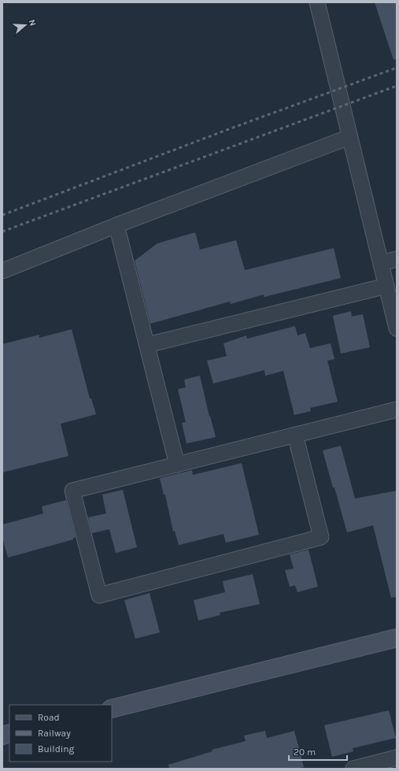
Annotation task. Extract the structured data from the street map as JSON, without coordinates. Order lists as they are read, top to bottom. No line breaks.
{"legend":["Road","Railway","Building"],"scale_bar":"20 m","north":"right"}
